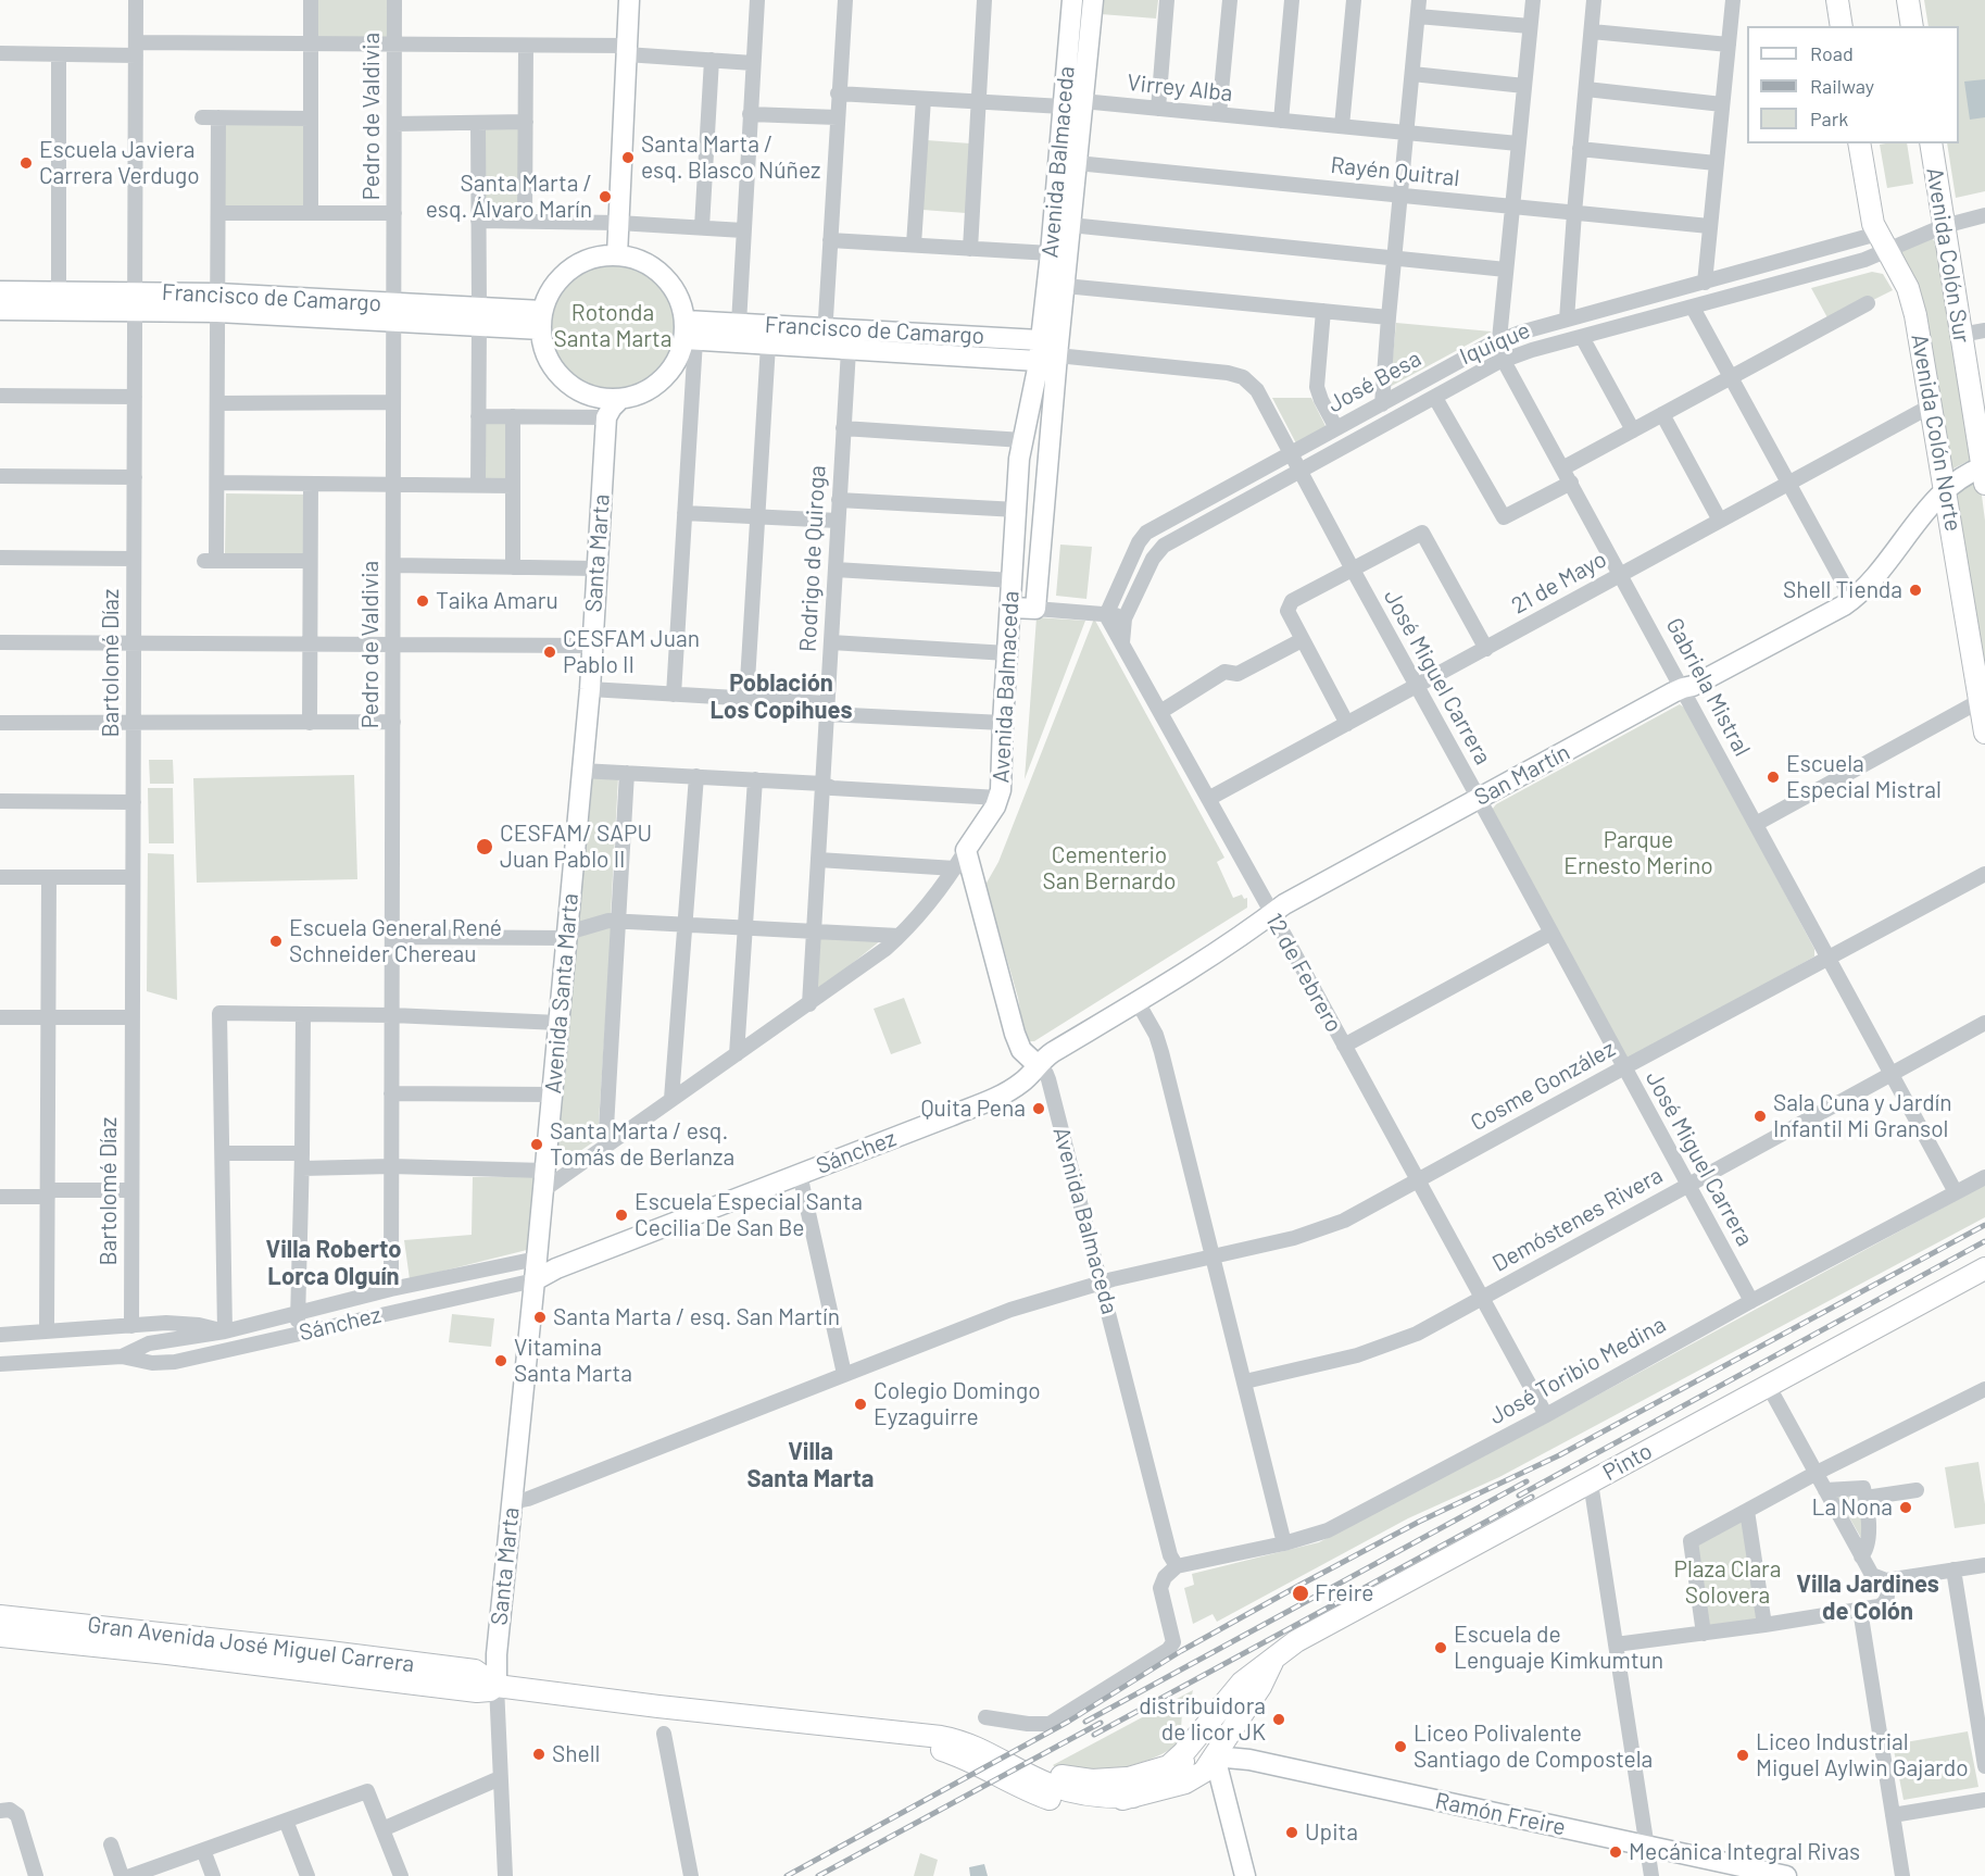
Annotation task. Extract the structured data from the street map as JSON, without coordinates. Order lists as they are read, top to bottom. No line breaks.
{"streets":{"main road":["Avenida Colón Sur","Avenida Colón Norte","Pinto","Gran Avenida José Miguel Carrera"],"street":["Virrey Alba","Pedro de Valdivia","Avenida Balmaceda","Rayén Quitral","Francisco de Camargo","Iquique","José Besa","Santa Marta","Rodrigo de Quiroga","21 de Mayo","Bartolomé Díaz","José Miguel Carrera","Gabriela Mistral","San Martín","12 de Febrero","Avenida Santa Marta","Cosme González","Sánchez","Demóstenes Rivera","José Toribio Medina","Ramón Freire"]},"crossings":[["Virrey Alba","Avenida Balmaceda"],["Virrey Alba","Gabriela Mistral"],["Pedro de Valdivia","Francisco de Camargo"],["Pedro de Valdivia","Sánchez"],["Avenida Balmaceda","Rayén Quitral"],["Avenida Balmaceda","Francisco de Camargo"],["Avenida Balmaceda","San Martín"],["Avenida Balmaceda","Cosme González"],["Avenida Balmaceda","Sánchez"],["Avenida Balmaceda","José Toribio Medina"],["Rayén Quitral","Gabriela Mistral"],["Avenida Colón Sur","Iquique"],["Avenida Colón Sur","San Martín"],["Francisco de Camargo","José Besa"],["Francisco de Camargo","Santa Marta"],["Francisco de Camargo","Rodrigo de Quiroga"],["Francisco de Camargo","Bartolomé Díaz"],["Francisco de Camargo","José Miguel Carrera"],["Iquique","José Besa"],["Iquique","Avenida Colón Norte"],["Iquique","José Miguel Carrera"],["Iquique","Gabriela Mistral"],["Iquique","12 de Febrero"],["José Besa","Avenida Colón Norte"],["José Besa","José Miguel Carrera"],["José Besa","Gabriela Mistral"],["José Besa","12 de Febrero"],["Avenida Colón Norte","21 de Mayo"],["Avenida Colón Norte","San Martín"],["Santa Marta","Avenida Santa Marta"],["Santa Marta","Cosme González"],["Santa Marta","Sánchez"],["Santa Marta","Gran Avenida José Miguel Carrera"],["21 de Mayo","José Miguel Carrera"],["21 de Mayo","Gabriela Mistral"],["21 de Mayo","12 de Febrero"],["Bartolomé Díaz","Sánchez"],["José Miguel Carrera","San Martín"],["José Miguel Carrera","Cosme González"],["José Miguel Carrera","Demóstenes Rivera"],["José Miguel Carrera","José Toribio Medina"],["Gabriela Mistral","San Martín"],["Gabriela Mistral","Cosme González"],["Gabriela Mistral","Demóstenes Rivera"],["Gabriela Mistral","José Toribio Medina"],["San Martín","12 de Febrero"],["San Martín","Sánchez"],["12 de Febrero","Cosme González"],["12 de Febrero","Demóstenes Rivera"],["12 de Febrero","José Toribio Medina"],["Avenida Santa Marta","Sánchez"],["Pinto","Gran Avenida José Miguel Carrera"],["Pinto","Ramón Freire"],["Gran Avenida José Miguel Carrera","Ramón Freire"]],"districts":["Población Los Copihues","Villa Roberto Lorca Olguín","Villa Santa Marta","Villa Jardines de Colón"],"parks":["Rotonda Santa Marta","Parque Ernesto Merino","Cementerio San Bernardo","Plaza Clara Solovera"],"places":["Santa Marta / esq. Blasco Núñez","Escuela Javiera Carrera Verdugo","Santa Marta / esq. Álvaro Marín","Shell Tienda","Taika Amaru","CESFAM Juan Pablo II","Escuela Especial Mistral","CESFAM/ SAPU Juan Pablo II","Escuela General René Schneider Chereau","Quita Pena","Sala Cuna y Jardín Infantil Mi Gransol","Santa Marta / esq. Tomás de Berlanza","Escuela Especial Santa Cecilia De San Be","Santa Marta / esq. San Martín","Vitamina Santa Marta","Colegio Domingo Eyzaguirre","La Nona","Freire","Escuela de Lenguaje Kimkumtun","distribuidora de licor JK","Liceo Polivalente Santiago de Compostela","Shell","Liceo Industrial Miguel Aylwin Gajardo","Upita","Mecánica Integral Rivas"],"legend":["Road","Railway","Park"]}
